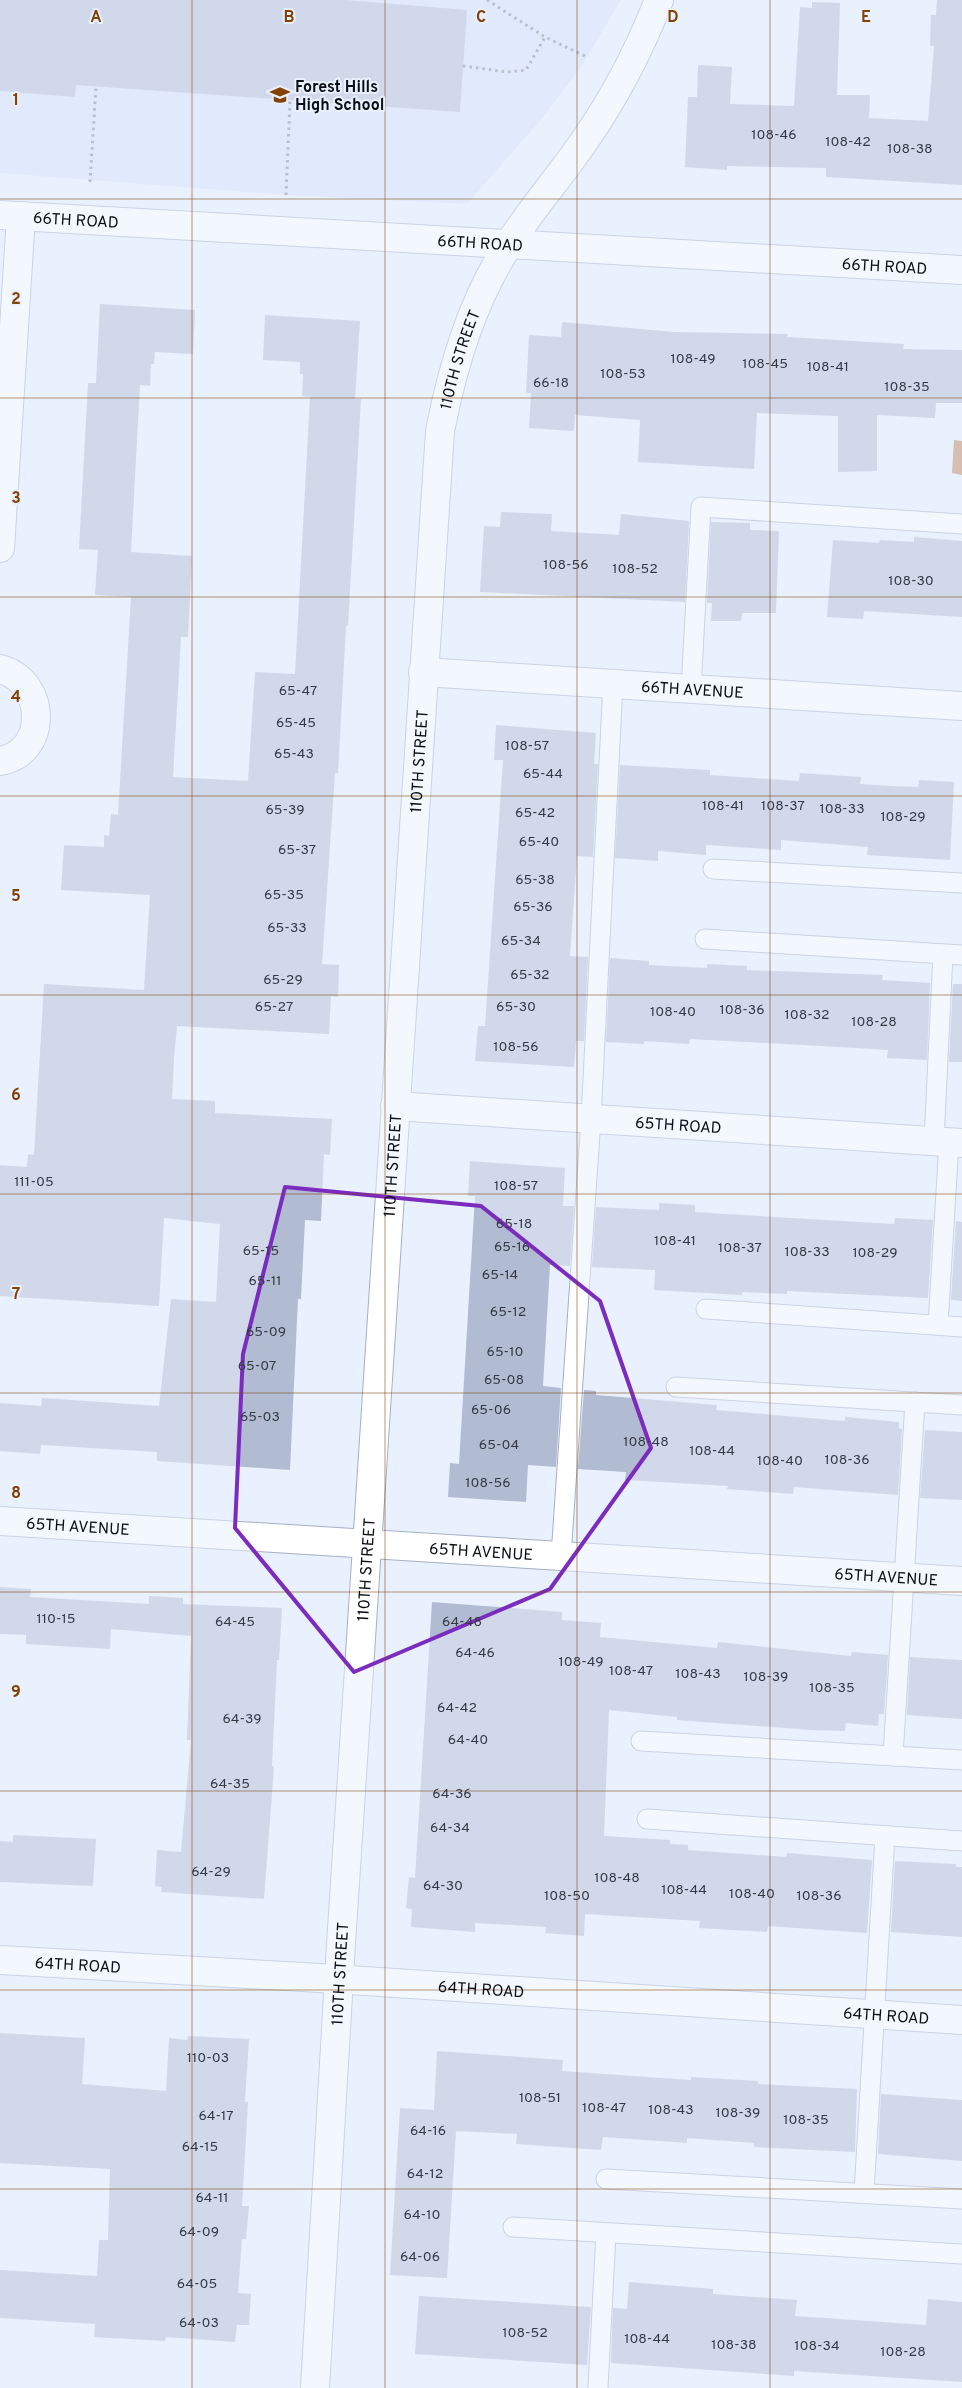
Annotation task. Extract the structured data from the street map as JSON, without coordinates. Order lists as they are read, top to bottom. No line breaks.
{"streets":{"street":["66TH ROAD","110TH STREET","66TH AVENUE","65TH ROAD","65TH AVENUE","64TH ROAD"]},"crossings":[["66TH ROAD","110TH STREET"],["110TH STREET","66TH AVENUE"],["110TH STREET","65TH ROAD"],["110TH STREET","65TH AVENUE"],["110TH STREET","64TH ROAD"]],"places":{"school or university":["Forest Hills High School"]},"house_numbers":["108-46","108-42","108-38","108-49","108-45","108-41","108-53","66-18","108-35","108-56","108-52","108-30","65-47","65-45","108-57","65-43","65-44","108-41","108-37","108-33","65-39","65-42","108-29","65-40","65-37","65-38","65-35","65-36","65-33","65-34","65-32","65-29","65-27","65-30","108-36","108-40","108-32","108-28","108-56","111-05","108-57","65-18","108-41","65-16","108-37","65-15","108-33","108-29","65-14","65-11","65-12","65-09","65-10","65-07","65-08","65-06","65-03","108-48","65-04","108-44","108-36","108-40","108-56","110-15","64-45","64-48","64-46","108-49","108-47","108-43","108-39","108-35","64-42","64-39","64-40","64-35","64-36","64-34","64-29","108-48","64-30","108-44","108-40","108-50","108-36","110-03","108-51","108-47","108-43","108-39","64-17","108-35","64-16","64-15","64-12","64-11","64-10","64-09","64-06","64-05","64-03","108-52","108-44","108-38","108-34","108-28"],"grid":{"columns":["A","B","C","D","E"],"rows":["1","2","3","4","5","6","7","8","9"]}}
